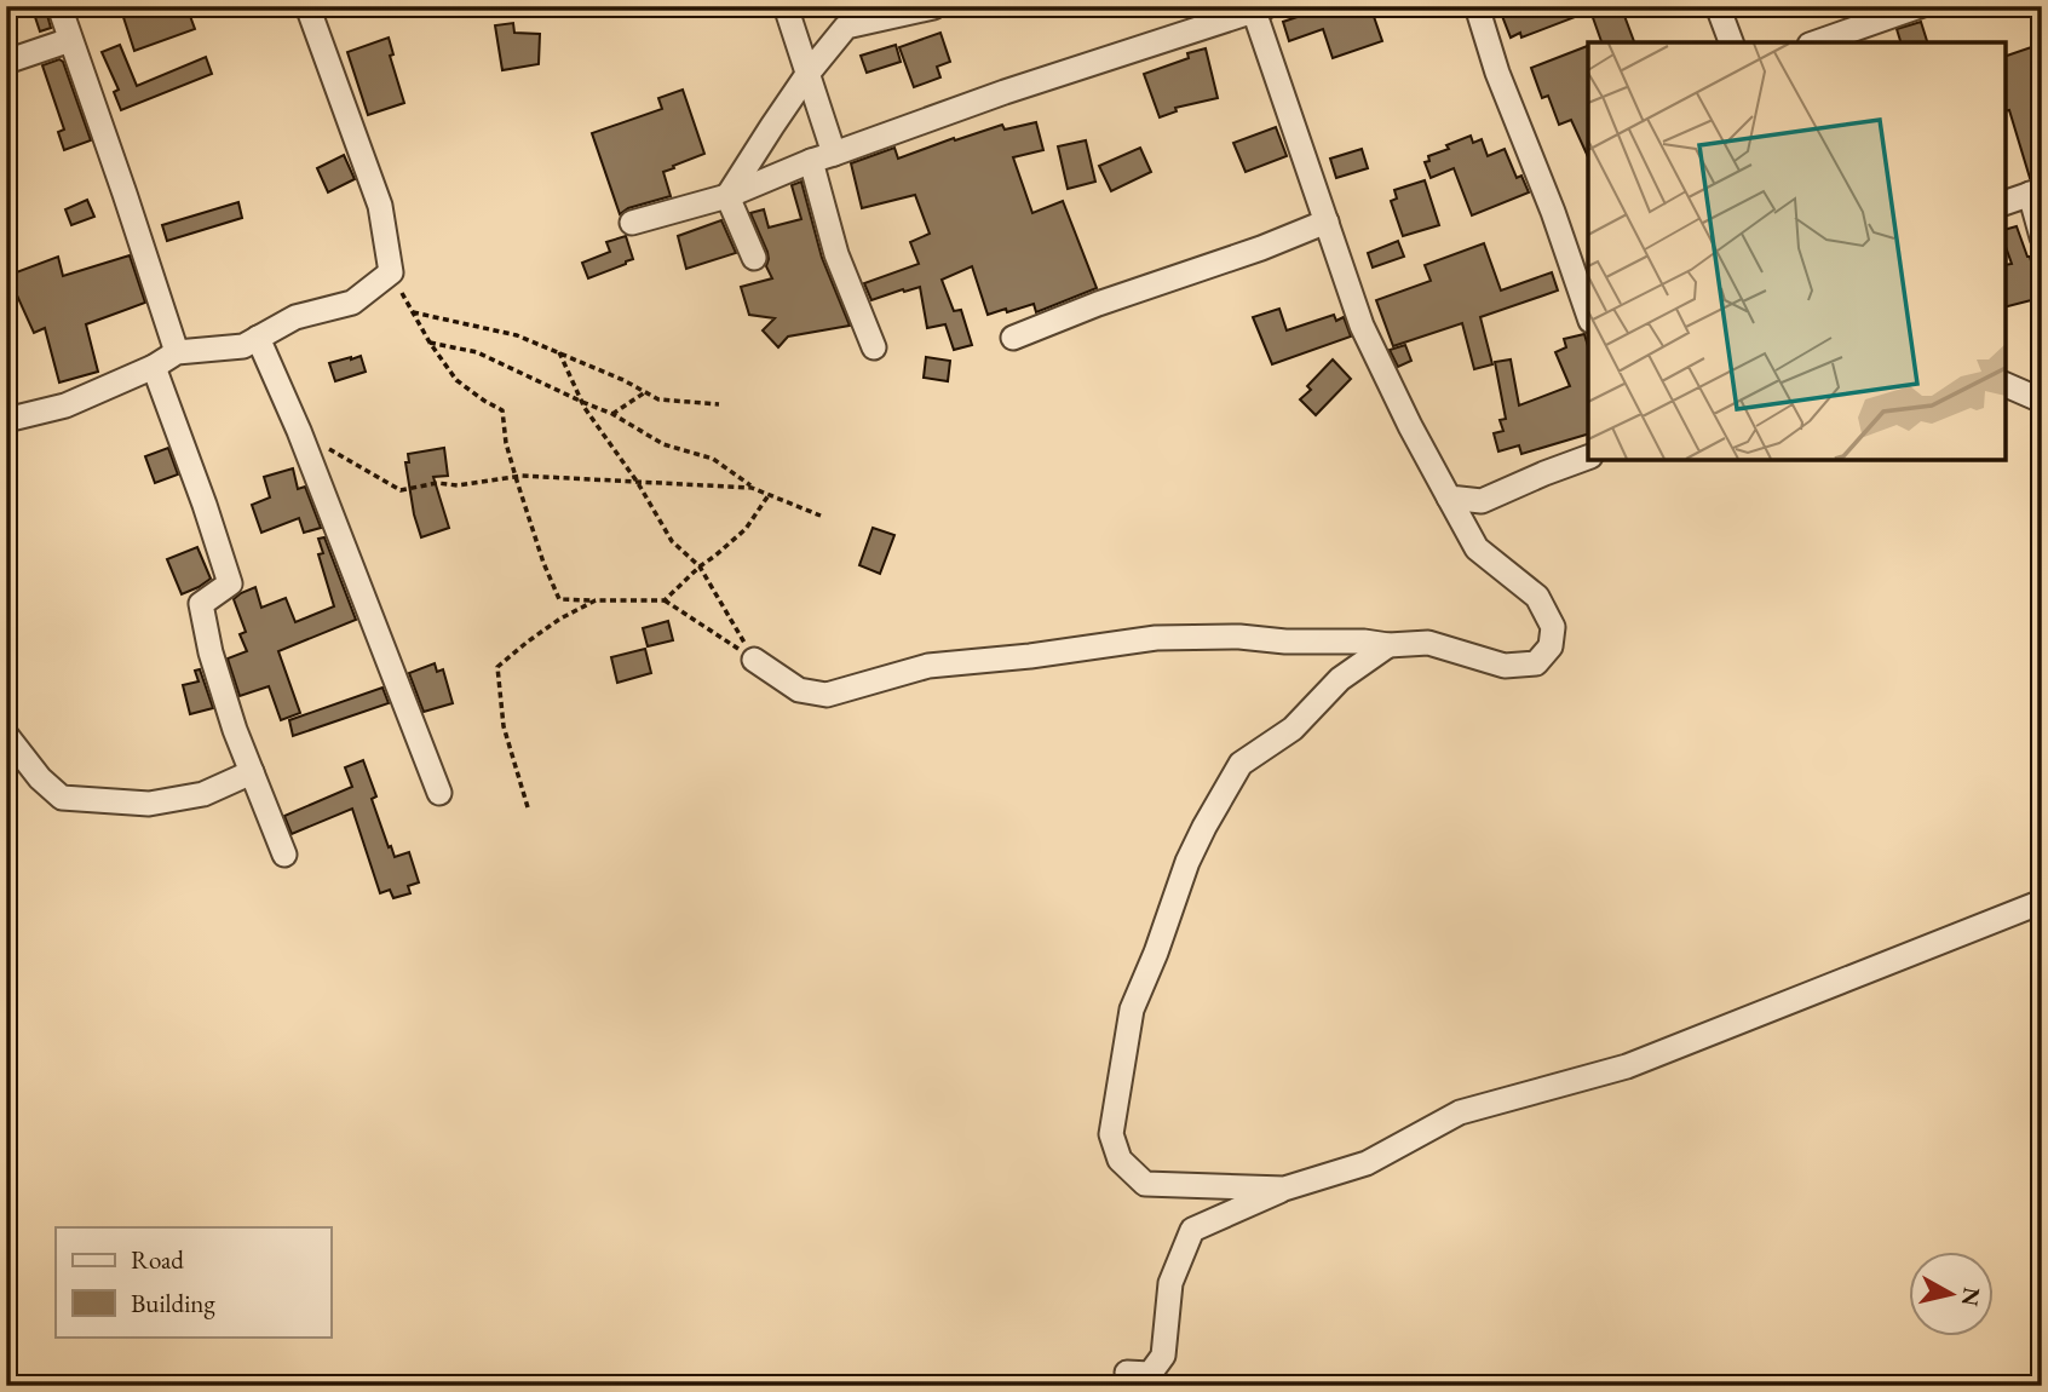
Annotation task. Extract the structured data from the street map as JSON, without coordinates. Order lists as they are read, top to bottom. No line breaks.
{"legend":["Road","Building"],"north":"right"}
